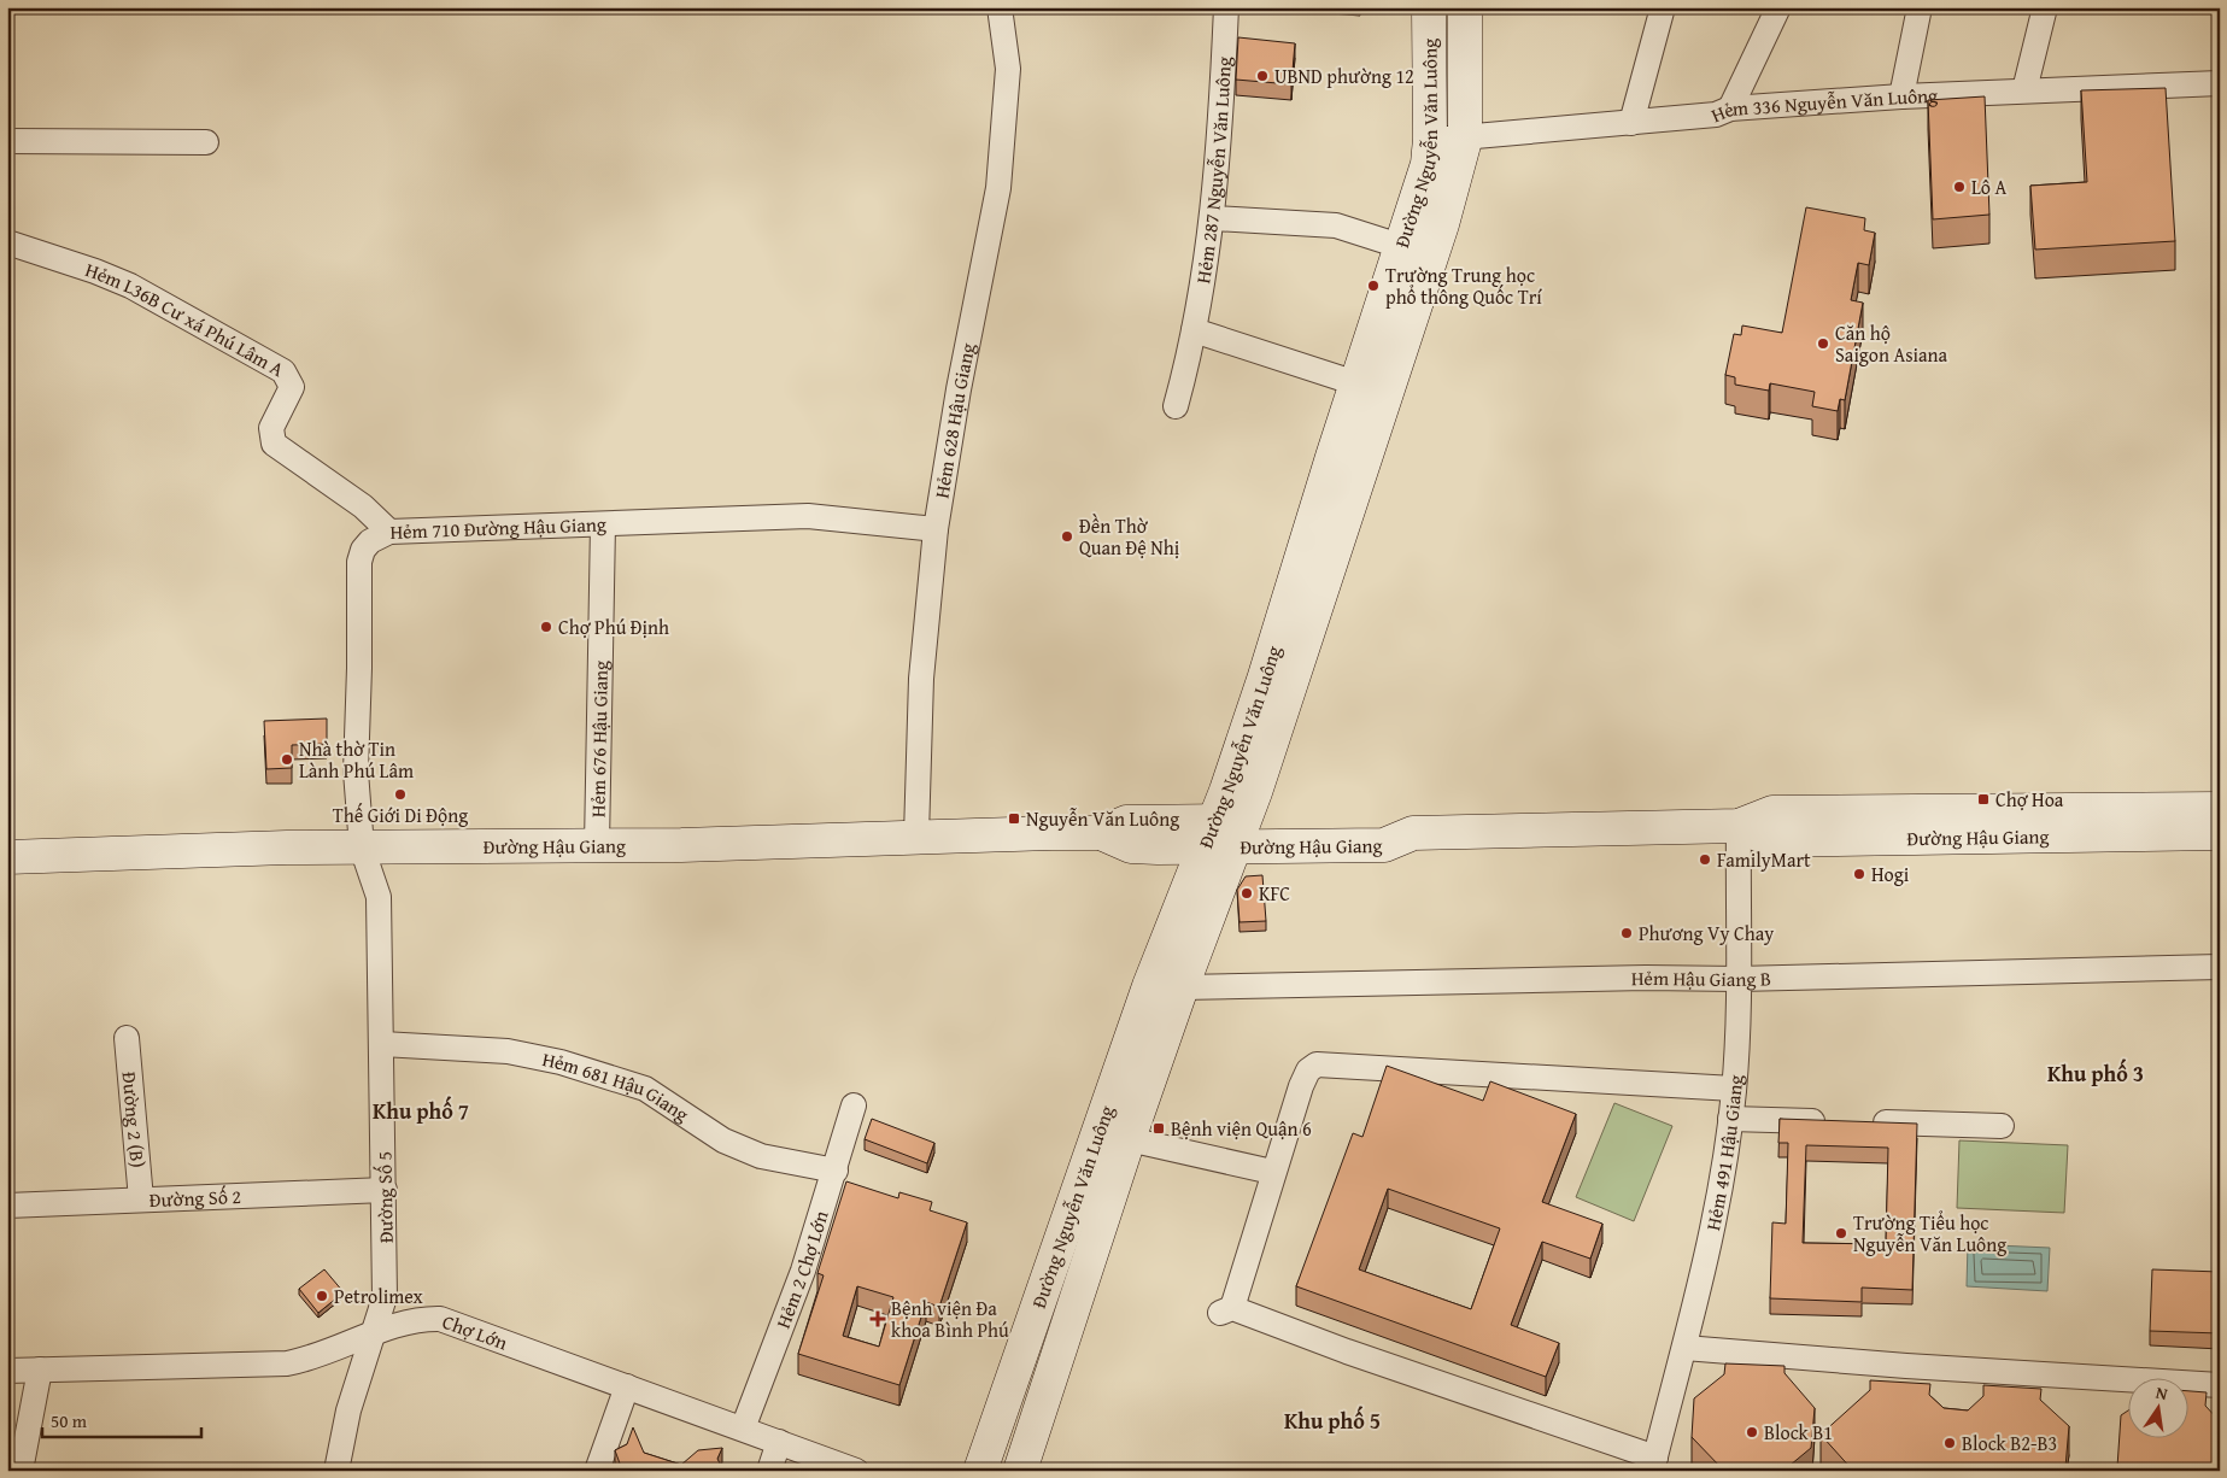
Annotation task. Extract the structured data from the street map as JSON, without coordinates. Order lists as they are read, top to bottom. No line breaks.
{"streets":{"main road":["Đường Nguyễn Văn Luông","Đường Hậu Giang"],"street":["Hẻm 336 Nguyễn Văn Luông","Hẻm 287 Nguyễn Văn Luông","Hẻm L36B Cư xá Phú Lâm A","Hẻm 628 Hậu Giang","Hẻm 710 Đường Hậu Giang","Hẻm 676 Hậu Giang","Hẻm Hậu Giang B","Hẻm 681 Hậu Giang","Đường 2 (B)","Hẻm 491 Hậu Giang","Đường Số 2","Đường Số 5","Hẻm 2 Chợ Lớn","Chợ Lớn"]},"crossings":[["Hẻm 336 Nguyễn Văn Luông","Đường Nguyễn Văn Luông"],["Đường Nguyễn Văn Luông","Đường Hậu Giang"],["Đường Nguyễn Văn Luông","Hẻm Hậu Giang B"],["Hẻm L36B Cư xá Phú Lâm A","Hẻm 710 Đường Hậu Giang"],["Hẻm 628 Hậu Giang","Hẻm 710 Đường Hậu Giang"],["Hẻm 628 Hậu Giang","Đường Hậu Giang"],["Hẻm 710 Đường Hậu Giang","Hẻm 676 Hậu Giang"],["Hẻm 710 Đường Hậu Giang","Đường Hậu Giang"],["Hẻm 710 Đường Hậu Giang","Đường Số 5"],["Hẻm 676 Hậu Giang","Đường Hậu Giang"],["Đường Hậu Giang","Hẻm 491 Hậu Giang"],["Đường Hậu Giang","Đường Số 5"],["Hẻm Hậu Giang B","Hẻm 491 Hậu Giang"],["Hẻm 681 Hậu Giang","Đường Số 5"],["Hẻm 681 Hậu Giang","Hẻm 2 Chợ Lớn"],["Đường 2 (B)","Đường Số 2"],["Đường Số 2","Đường Số 5"],["Đường Số 5","Chợ Lớn"],["Hẻm 2 Chợ Lớn","Chợ Lớn"]],"districts":["Khu phố 3","Khu phố 7","Khu phố 5"],"places":{"other":["UBND phường 12","Lô A","Trường Trung học phổ thông Quốc Trí","Căn hộ Saigon Asiana","Đền Thờ Quan Đệ Nhị","Chợ Phú Định","Nhà thờ Tin Lành Phú Lâm","Thế Giới Di Động","FamilyMart","Hogi","KFC","Phương Vy Chay","Trường Tiểu học Nguyễn Văn Luông","Petrolimex","Block B1","Block B2-B3"],"transit":["Chợ Hoa","Nguyễn Văn Luông","Bệnh viện Quận 6"],"health":["Bệnh viện Đa khoa Bình Phú"]},"scale_bar":"50 m","north":"top"}
